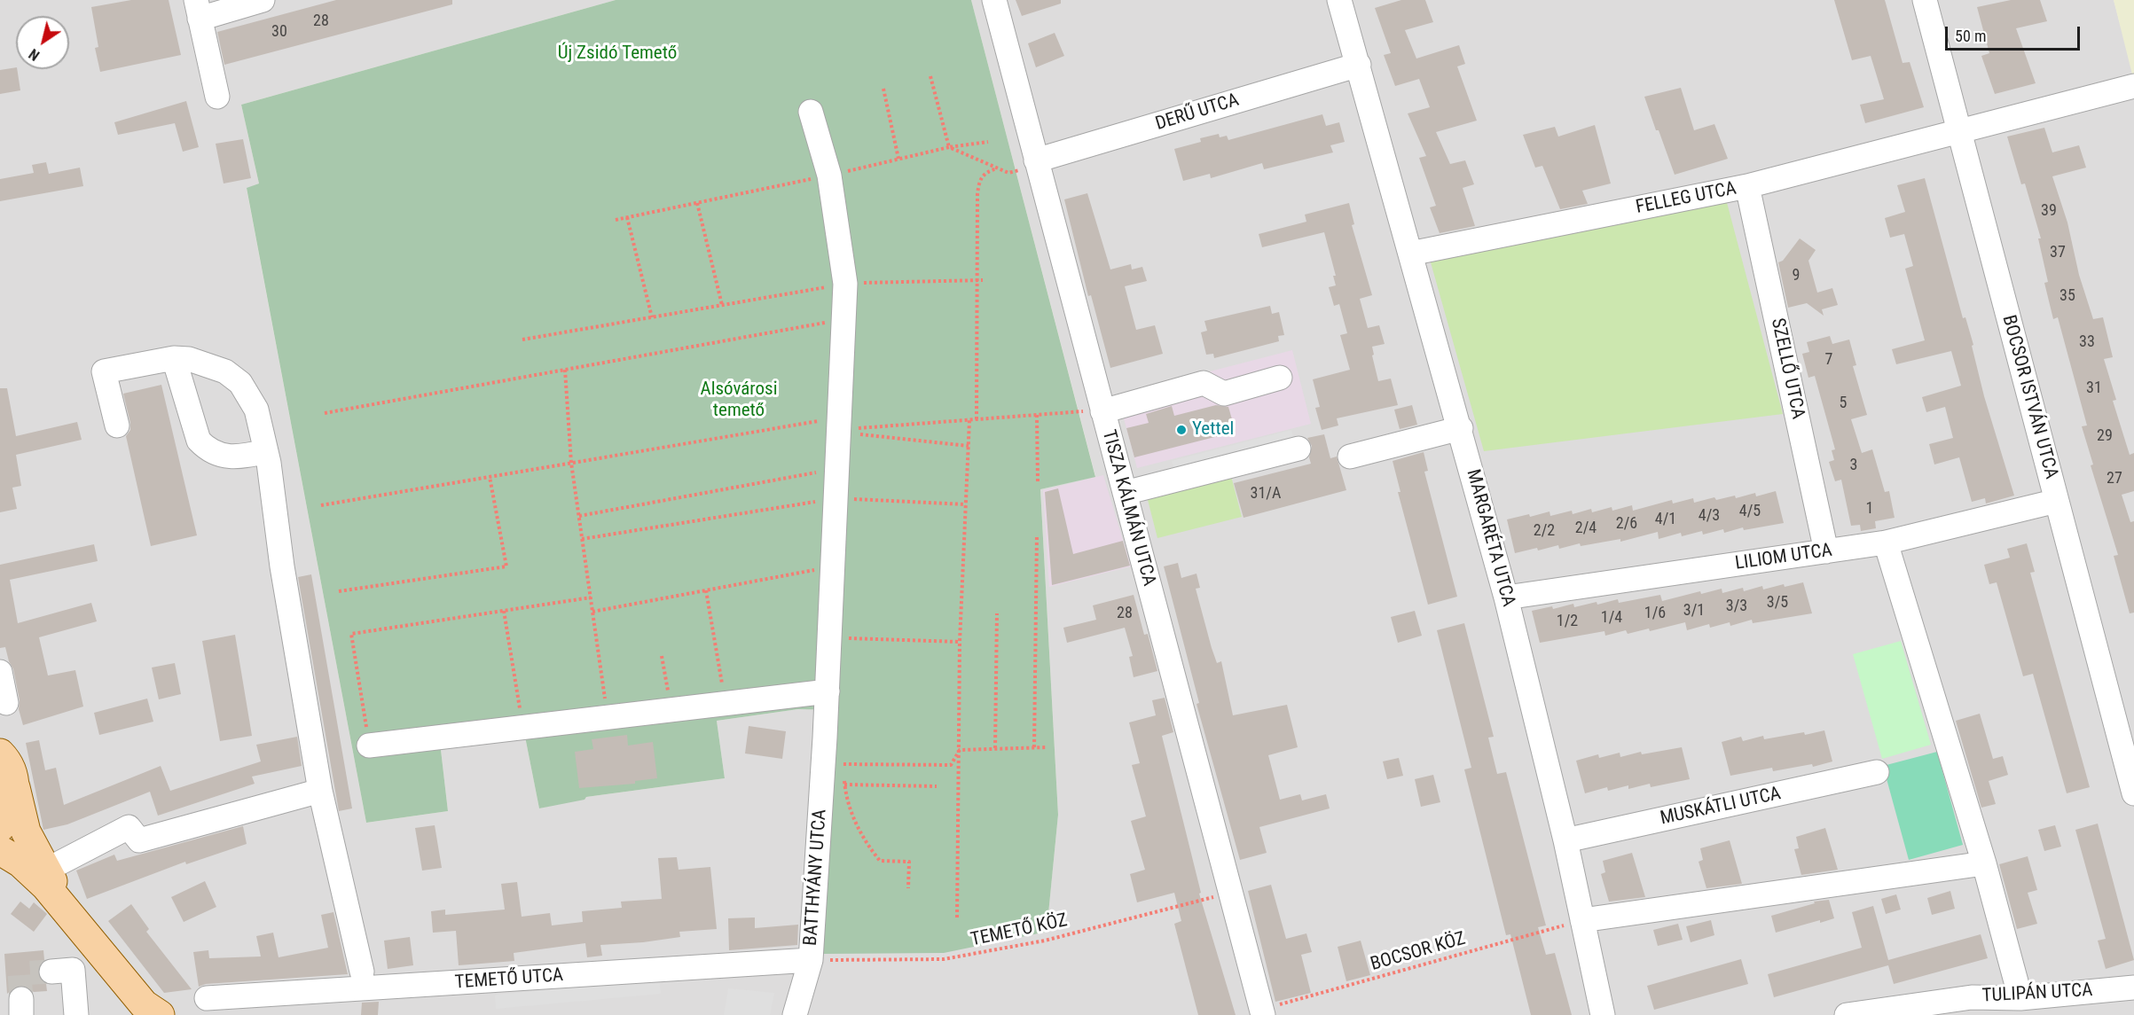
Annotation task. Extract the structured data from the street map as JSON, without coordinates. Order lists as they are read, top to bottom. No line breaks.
{"streets":{"street":["DERŰ UTCA","FELLEG UTCA","SZELLŐ UTCA","BOCSOR ISTVÁN UTCA","TISZA KÁLMÁN UTCA","MARGARÉTA UTCA","LILIOM UTCA","MUSKÁTLI UTCA","BATTHYÁNY UTCA","TEMETŐ UTCA","TULIPÁN UTCA"],"path":["TEMETŐ KÖZ","BOCSOR KÖZ"]},"crossings":[["DERŰ UTCA","TISZA KÁLMÁN UTCA"],["DERŰ UTCA","MARGARÉTA UTCA"],["FELLEG UTCA","SZELLŐ UTCA"],["FELLEG UTCA","BOCSOR ISTVÁN UTCA"],["FELLEG UTCA","MARGARÉTA UTCA"],["SZELLŐ UTCA","LILIOM UTCA"],["BOCSOR ISTVÁN UTCA","LILIOM UTCA"],["TISZA KÁLMÁN UTCA","TEMETŐ KÖZ"],["TISZA KÁLMÁN UTCA","BOCSOR KÖZ"],["MARGARÉTA UTCA","LILIOM UTCA"],["MARGARÉTA UTCA","MUSKÁTLI UTCA"],["MARGARÉTA UTCA","BOCSOR KÖZ"],["BATTHYÁNY UTCA","TEMETŐ KÖZ"],["BATTHYÁNY UTCA","TEMETŐ UTCA"],["TEMETŐ KÖZ","TEMETŐ UTCA"]],"parks":["Új Zsidó Temető","Alsóvárosi temető"],"places":["Yettel"],"house_numbers":["28","30","39","37","9","35","33","7","31","5","29","3","27","31/A","1","4/5","4/3","4/1","2/6","2/4","2/2","3/5","3/3","3/1","28","1/6","1/4","1/2"],"scale_bar":"50 m","north":"bottom left"}
